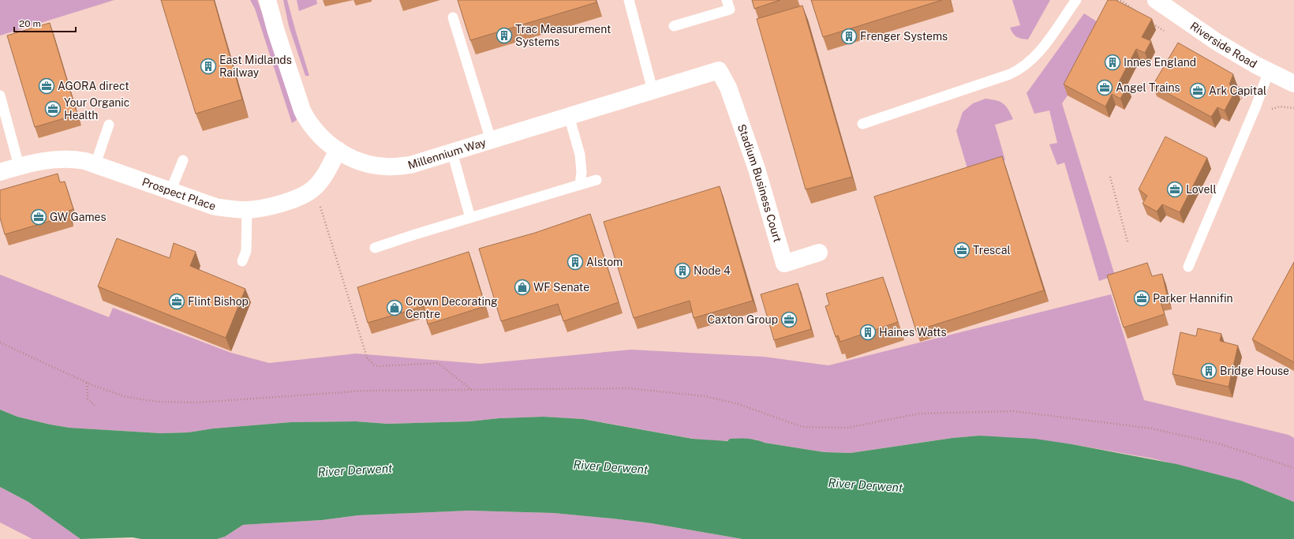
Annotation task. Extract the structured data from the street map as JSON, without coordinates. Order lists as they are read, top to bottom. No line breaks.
{"streets":{"street":["Riverside Road","Millennium Way","Stadium Business Court","Prospect Place"]},"crossings":[["Millennium Way","Stadium Business Court"],["Millennium Way","Prospect Place"]],"water":["River Derwent"],"places":{"building":["Trac Measurement Systems","Frenger Systems","Innes England","East Midlands Railway","Alstom","Node 4","Haines Watts","Bridge House"],"office":["AGORA direct","Angel Trains","Ark Capital","Your Organic Health","Lovell","GW Games","Trescal","Parker Hannifin","Flint Bishop","Caxton Group"],"shop":["WF Senate","Crown Decorating Centre"]},"scale_bar":"20 m"}
